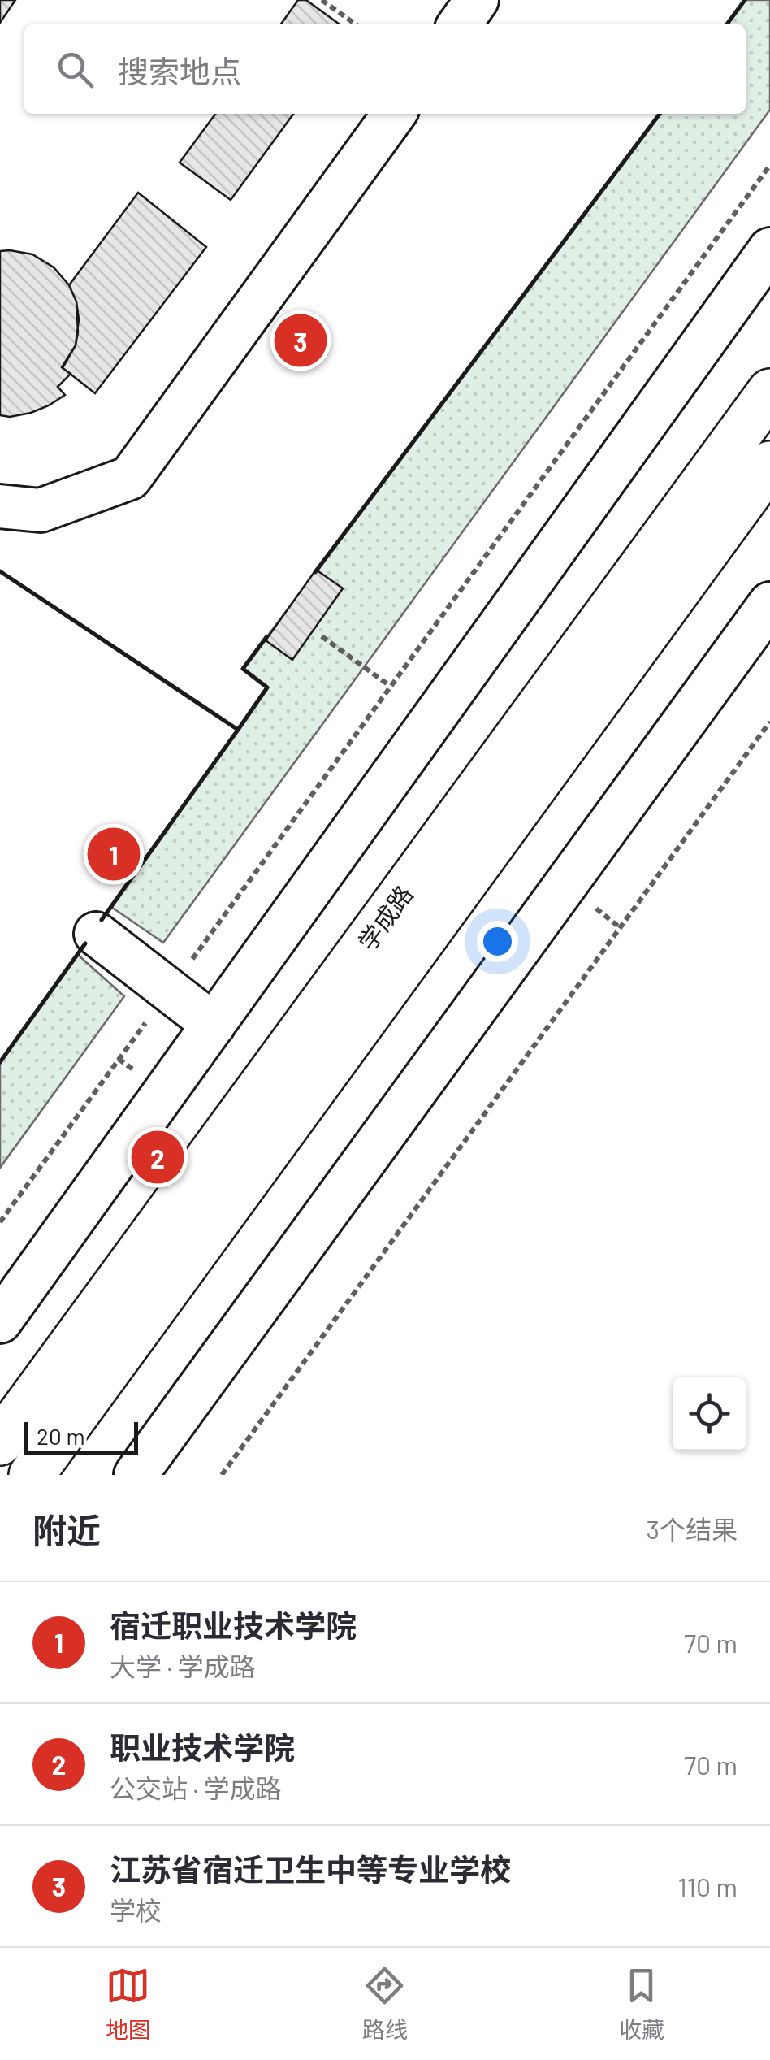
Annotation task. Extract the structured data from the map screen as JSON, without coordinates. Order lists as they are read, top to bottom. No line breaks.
{"streets":{"main road":["学成路"]},"scale_bar":"20 m","page":{"search":"搜索地点","pins":["3","1","2"],"scale":"20 m","heading":["附近","3个结果"],"list":[{"mark":"1","name":"宿迁职业技术学院","note":"大学 · 学成路","value":"70 m"},{"mark":"2","name":"职业技术学院","note":"公交站 · 学成路","value":"70 m"},{"mark":"3","name":"江苏省宿迁卫生中等专业学校","note":"学校","value":"110 m"}],"nav":["地图","路线","收藏"]}}
